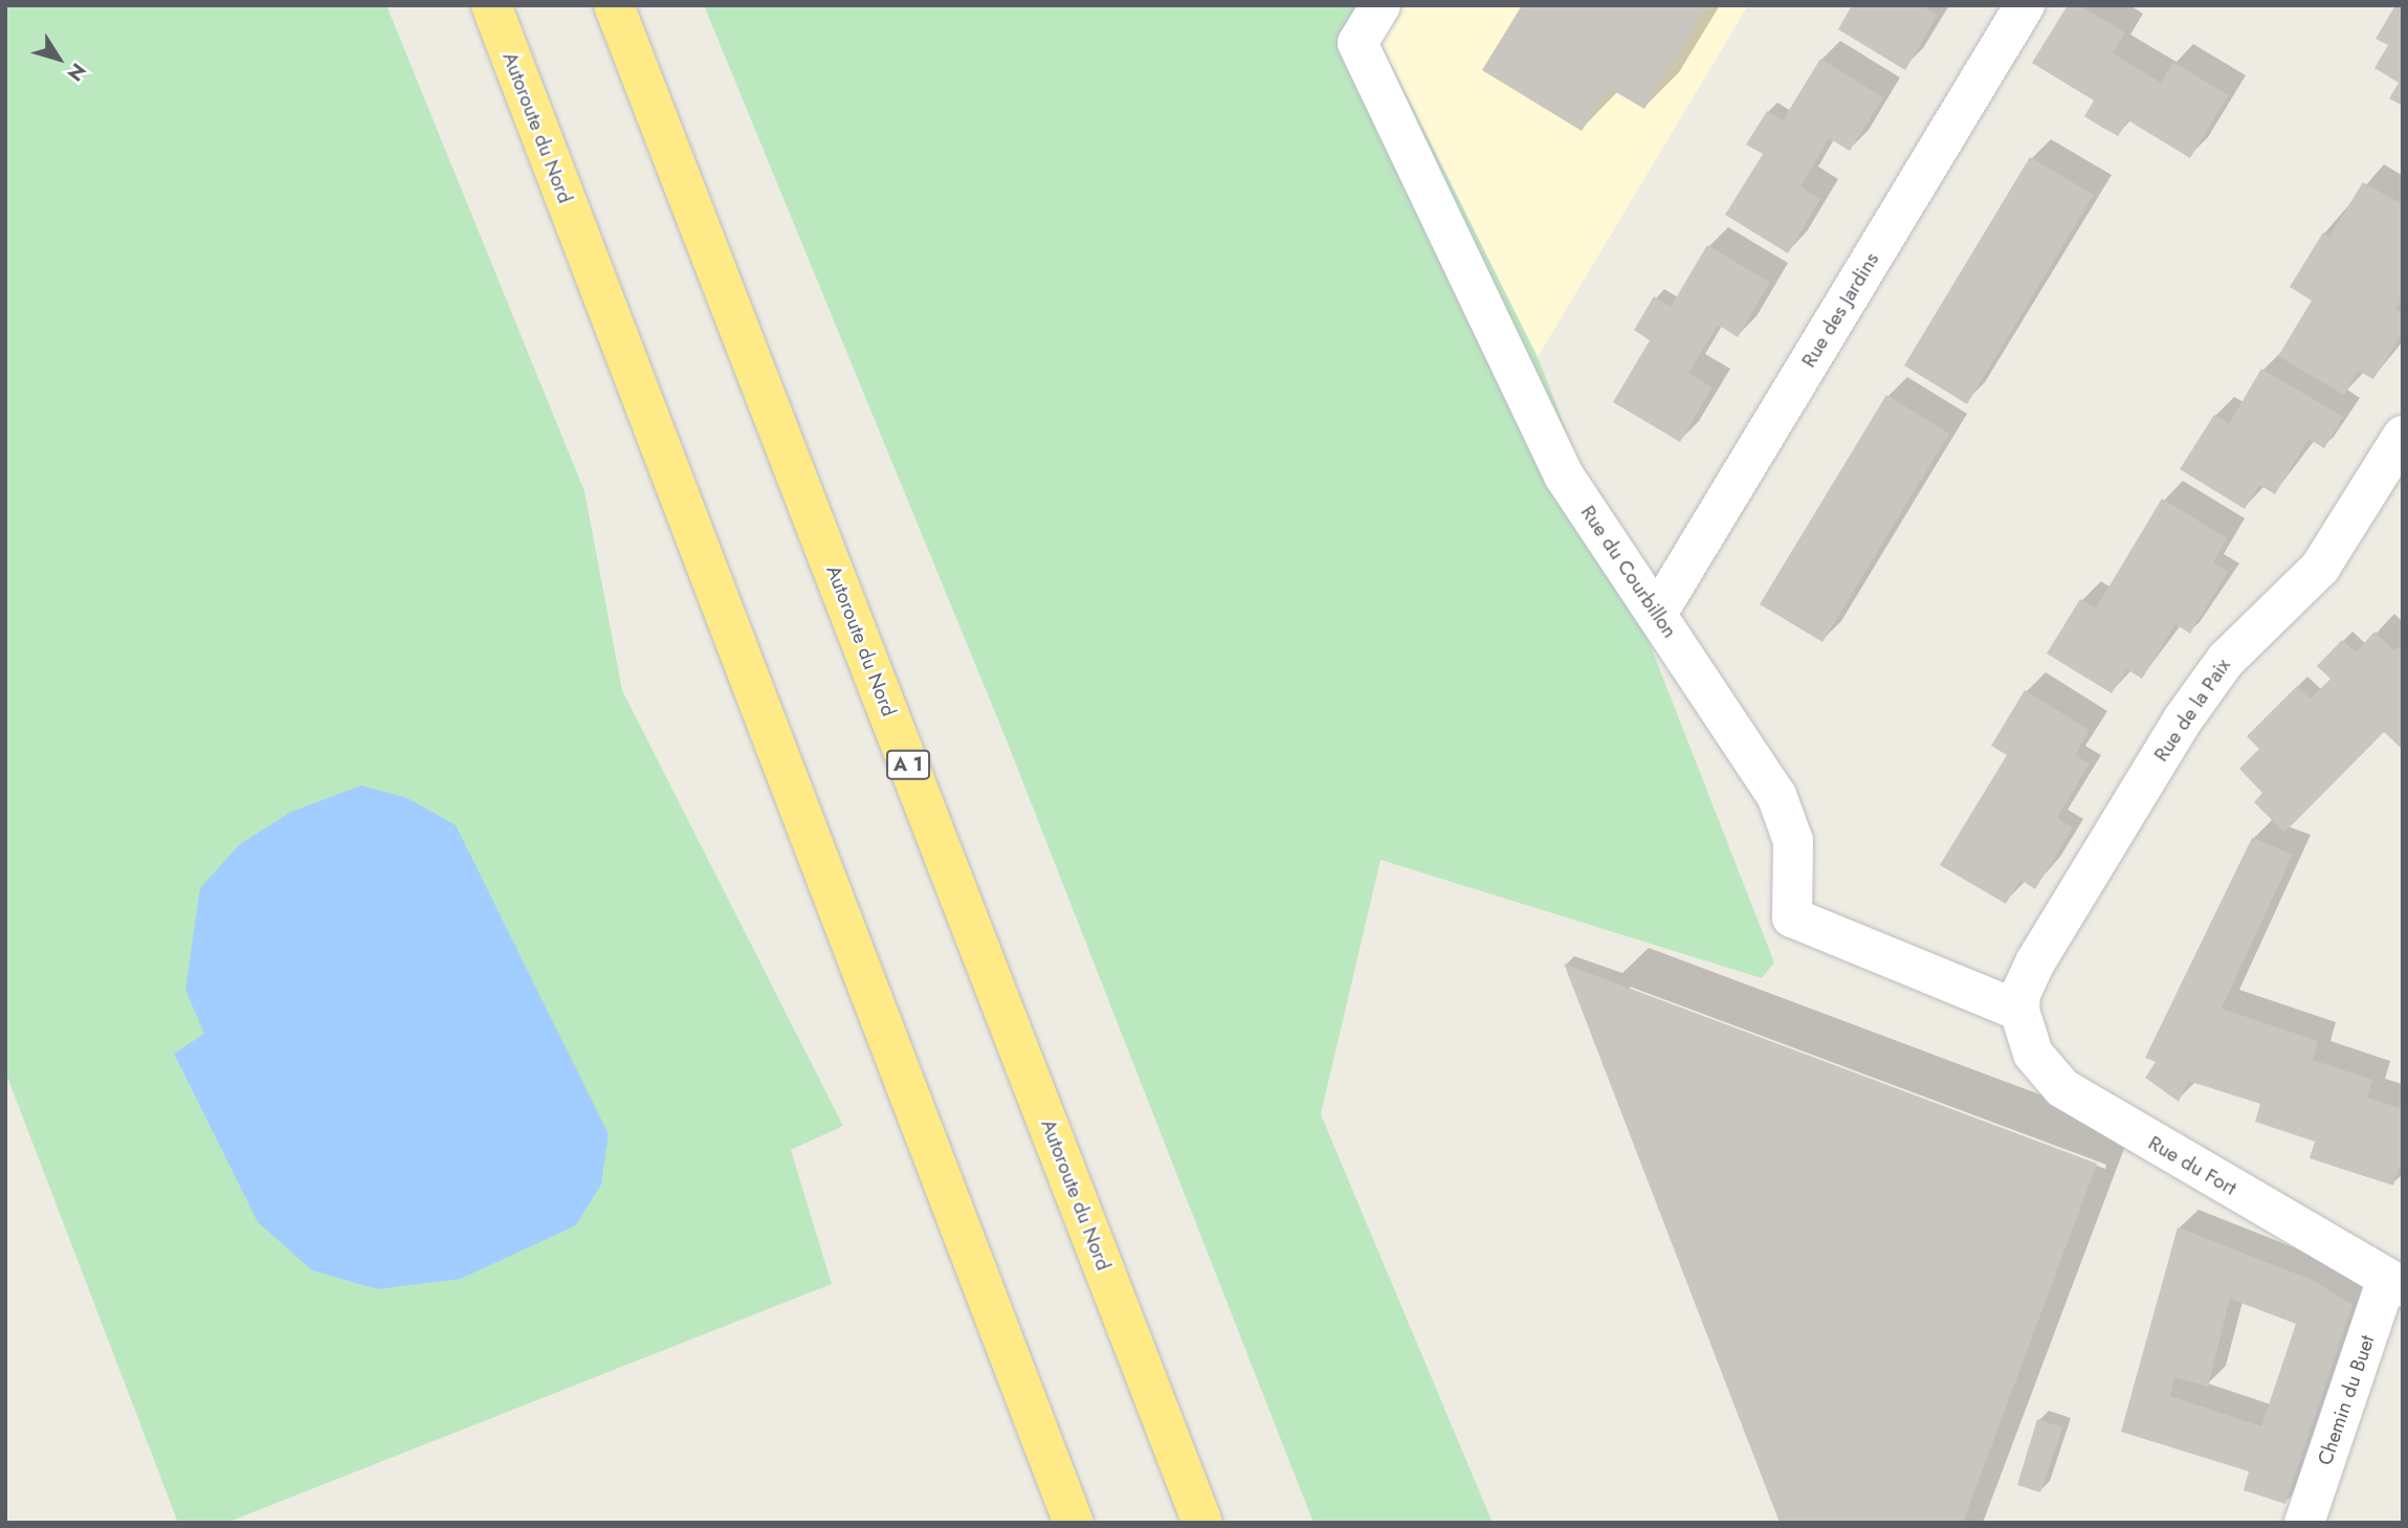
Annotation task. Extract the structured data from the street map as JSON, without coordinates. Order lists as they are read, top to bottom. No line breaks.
{"streets":{"highway":["Autoroute du Nord","A 1"],"street":["Rue des Jardins","Rue du Courbillon","Rue de la Paix","Rue du Fort","Chemin du Buet"]},"crossings":[["Rue des Jardins","Rue du Courbillon"],["Rue du Courbillon","Rue de la Paix"],["Rue du Courbillon","Rue du Fort"],["Rue de la Paix","Rue du Fort"],["Rue du Fort","Chemin du Buet"]],"north":"bottom right"}
